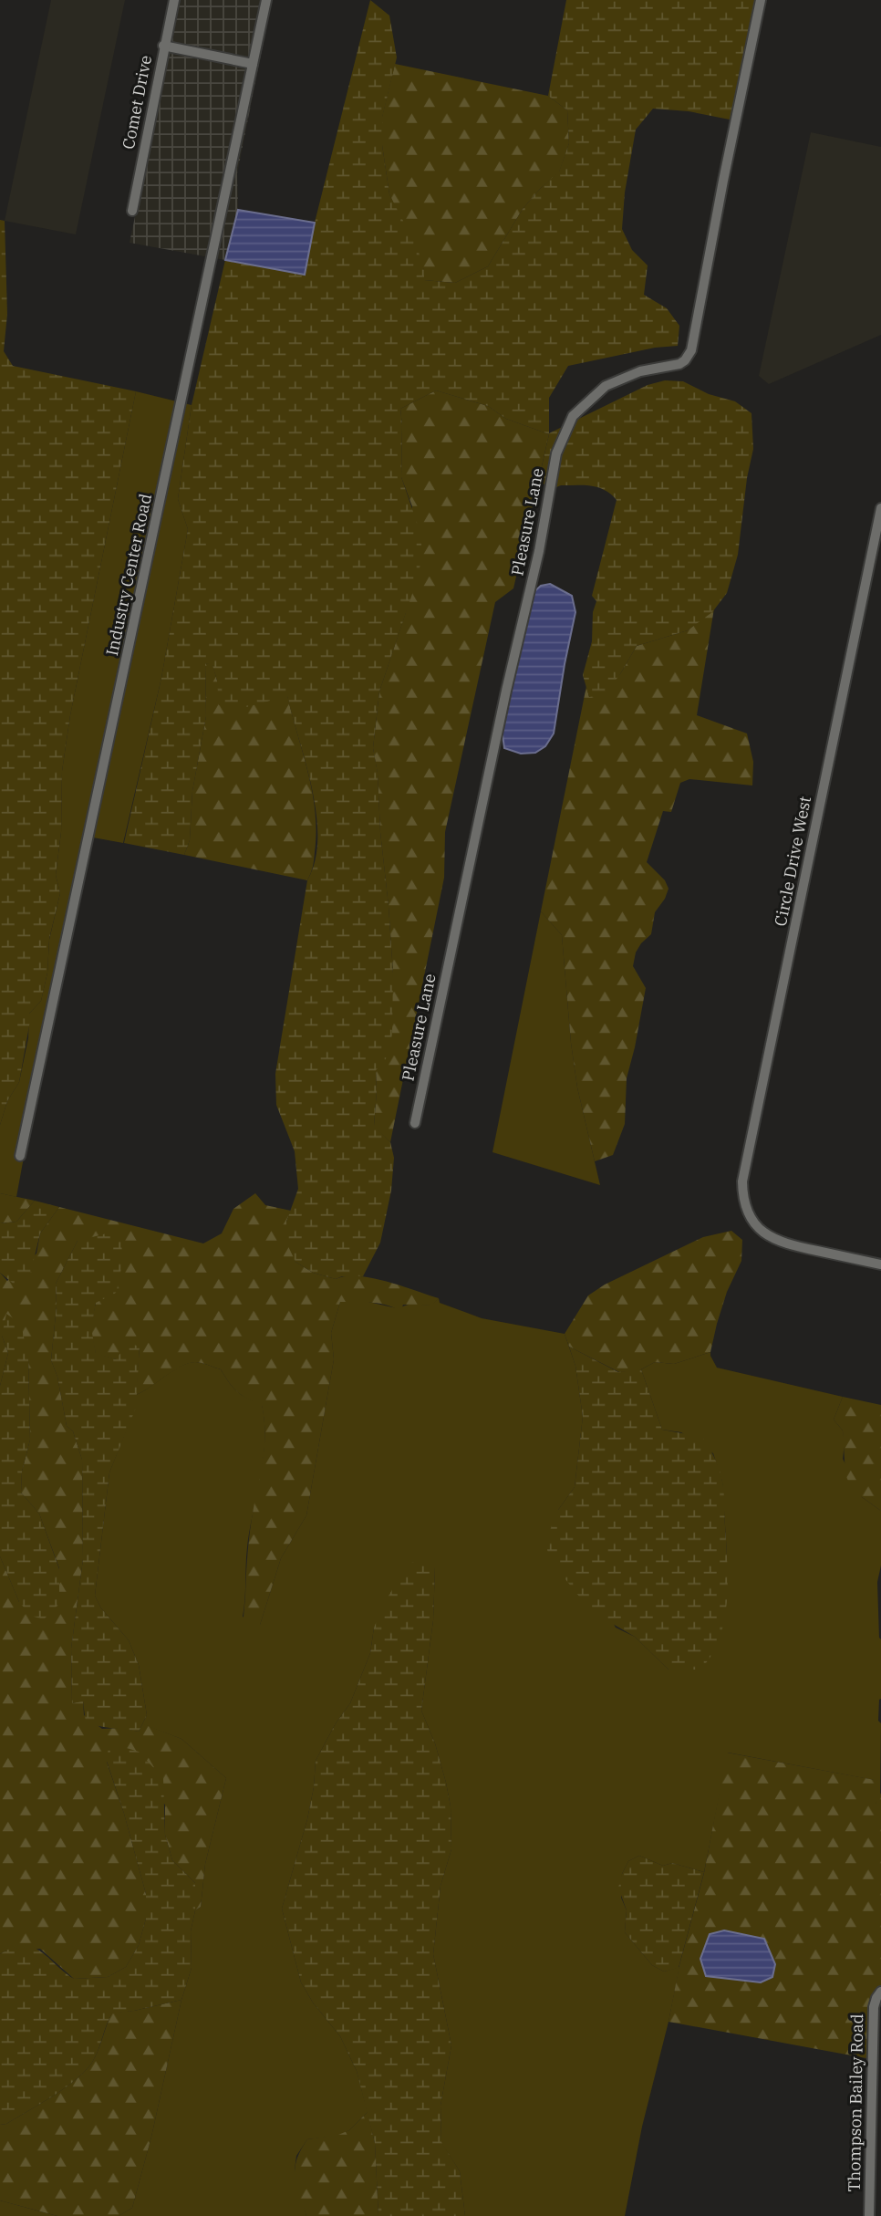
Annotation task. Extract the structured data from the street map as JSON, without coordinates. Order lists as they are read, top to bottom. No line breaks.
{"streets":{"street":["Comet Drive","Pleasure Lane","Industry Center Road","Circle Drive West","Thompson Bailey Road"]}}
